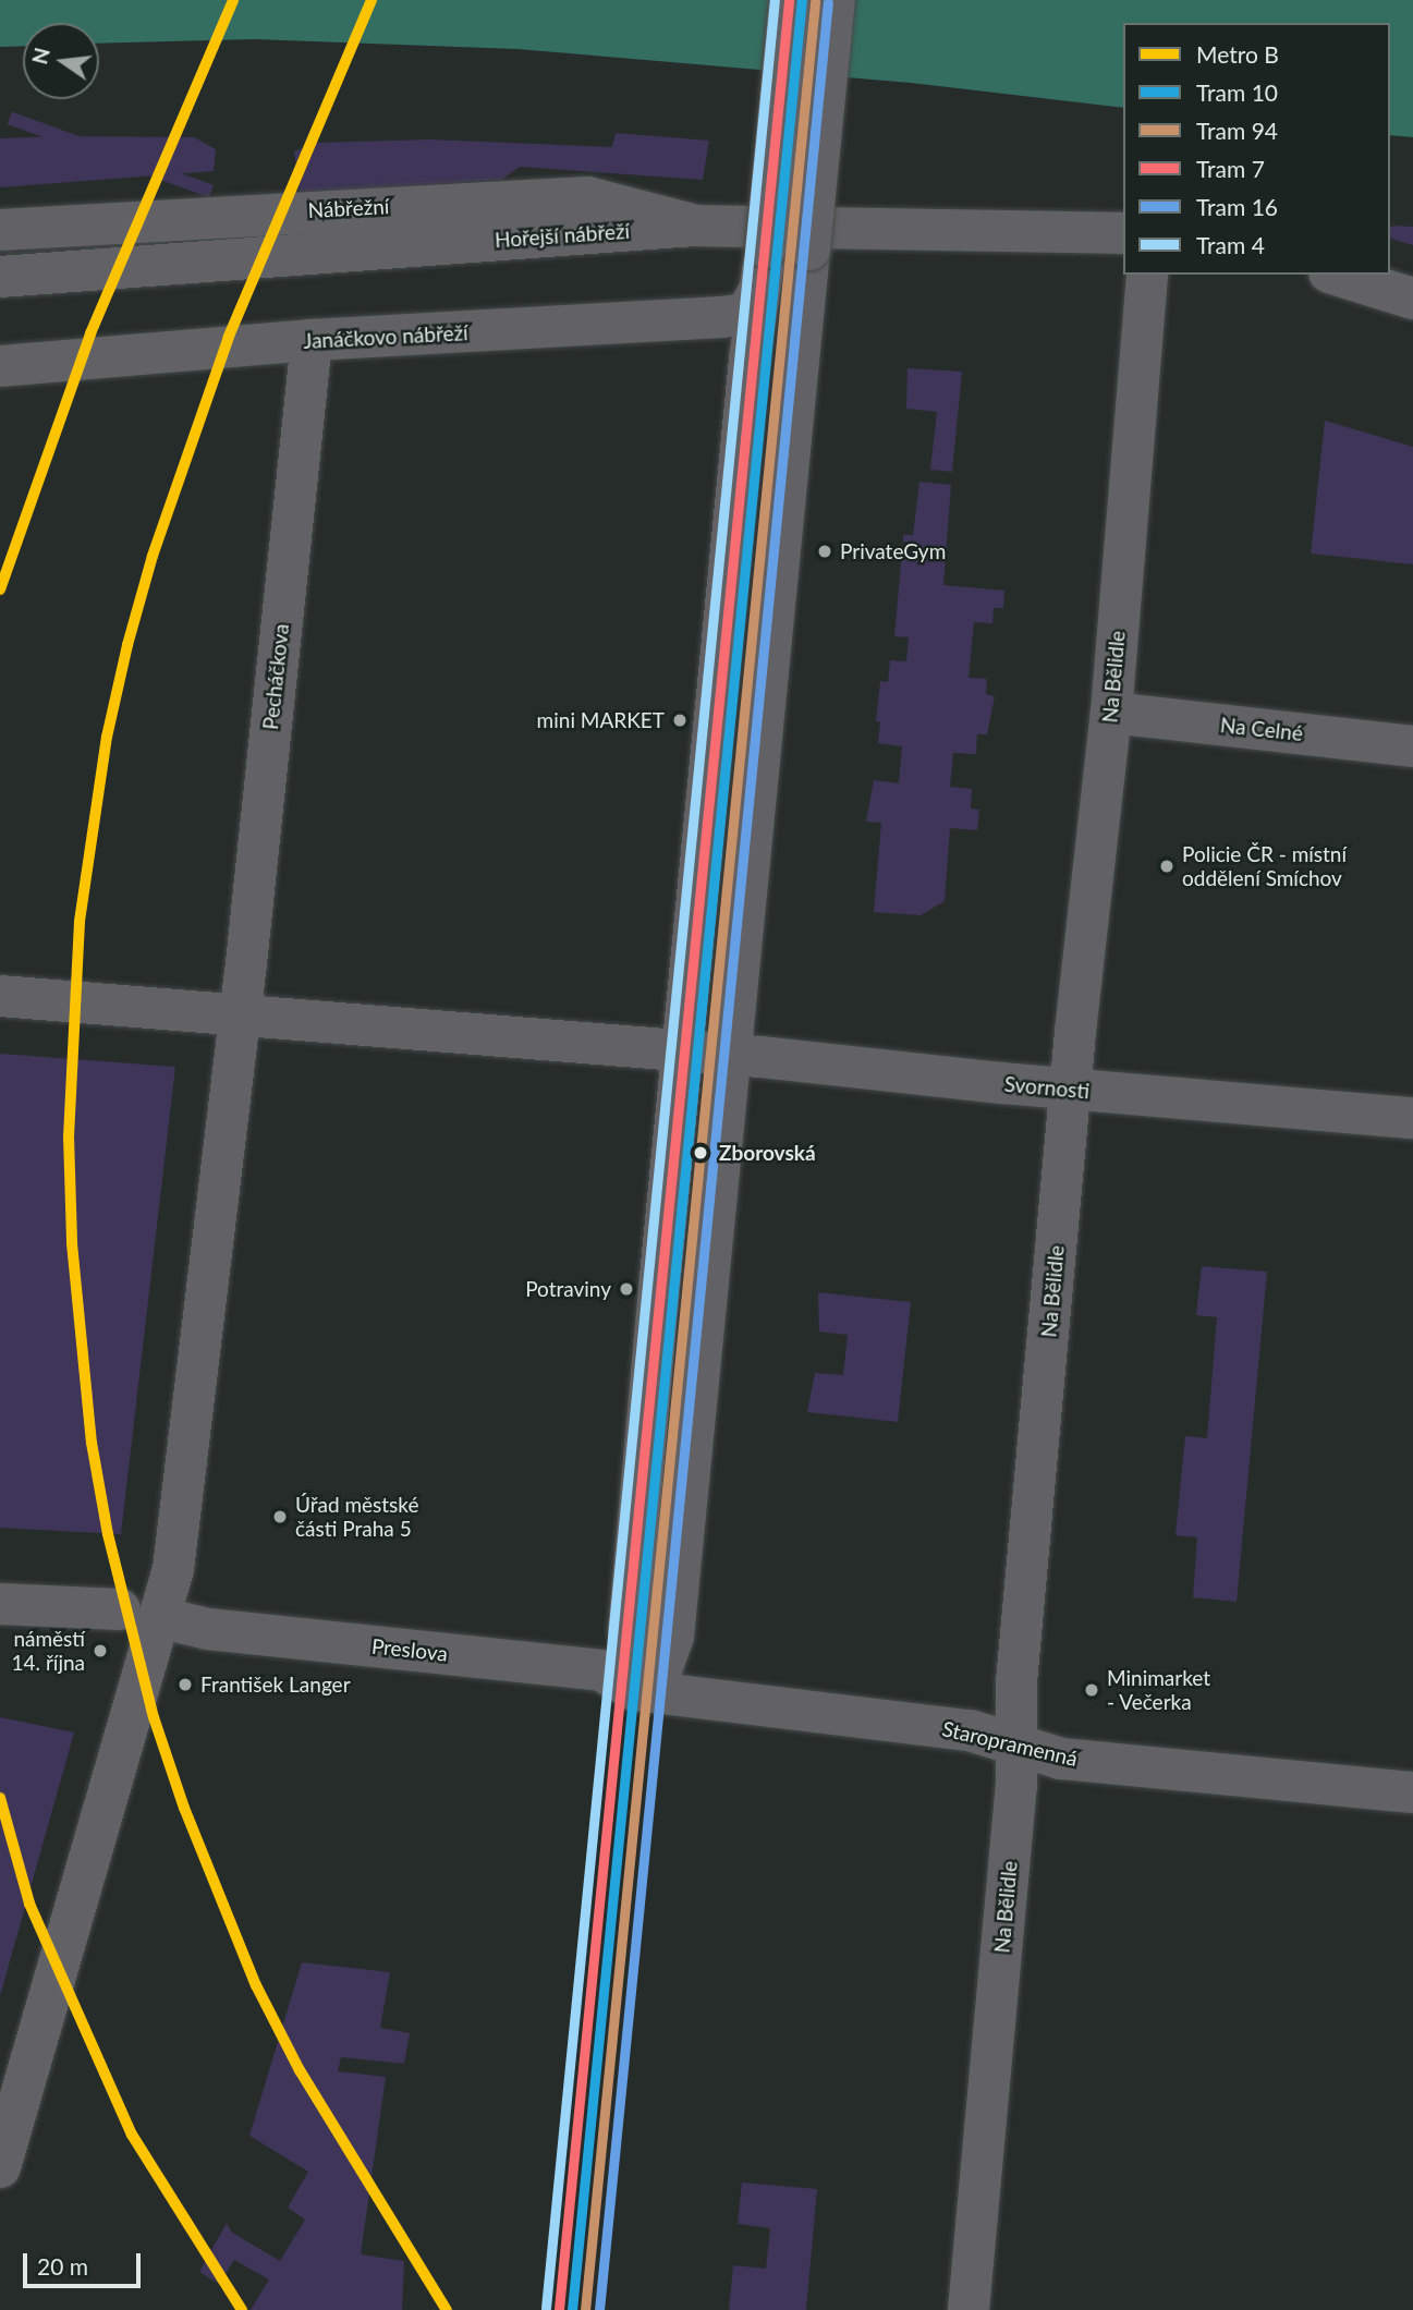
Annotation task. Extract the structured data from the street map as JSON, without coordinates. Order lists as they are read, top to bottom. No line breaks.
{"streets":{"street":["Nábřežní","Hořejší nábřeží","Janáčkovo nábřeží","Pecháčkova","Na Bělidle","Na Celné","Svornosti","Preslova","Staropramenná"]},"crossings":[["Nábřežní","Hořejší nábřeží"],["Janáčkovo nábřeží","Pecháčkova"],["Na Bělidle","Na Celné"],["Na Bělidle","Svornosti"],["Na Bělidle","Staropramenná"],["Preslova","Staropramenná"]],"places":["PrivateGym","mini MARKET","Policie ČR - místní oddělení Smíchov","Zborovská","Potraviny","Úřad městské části Praha 5","náměstí 14. října","František Langer","Minimarket - Večerka"],"lines":["metro line B","tram line 10","tram line 7","tram line 4","tram line 94","tram line 16"],"legend":["Metro B","Tram 10","Tram 94","Tram 7","Tram 16","Tram 4"],"scale_bar":"20 m","north":"left"}
